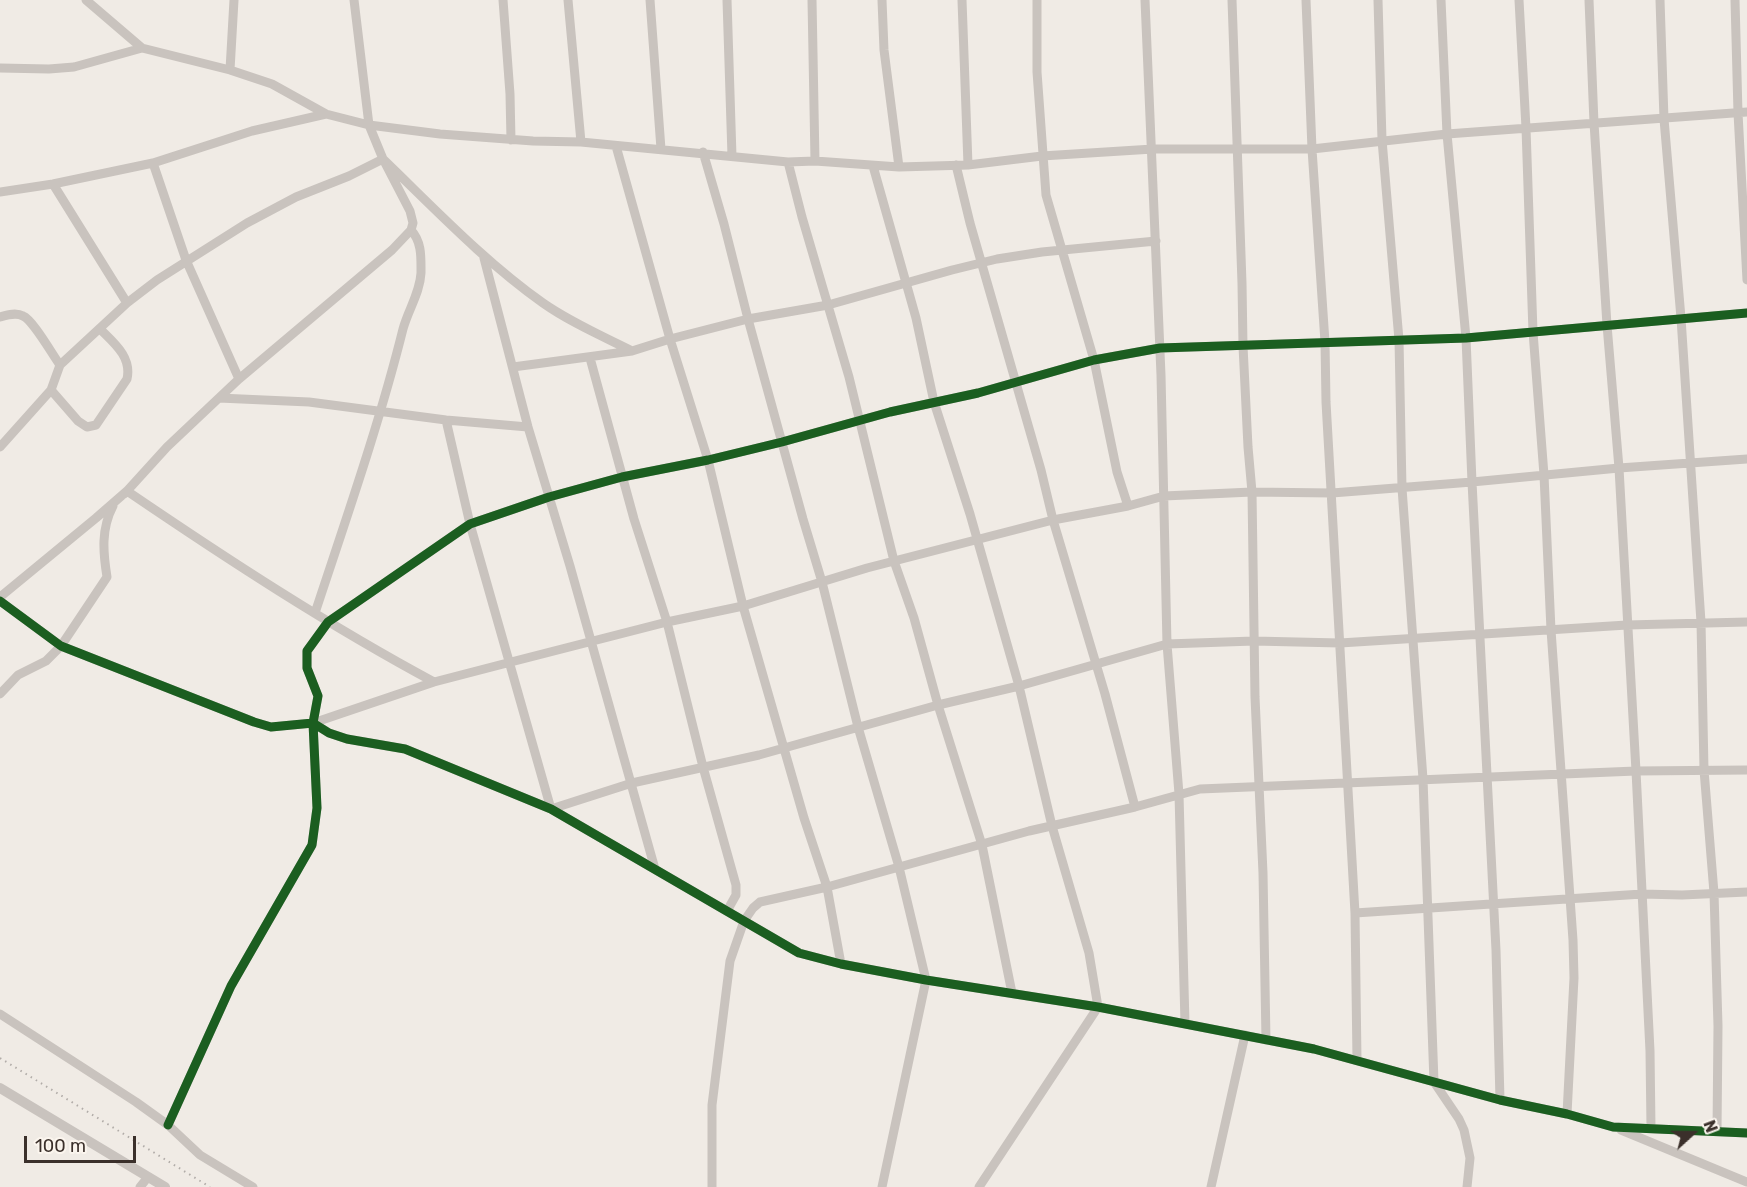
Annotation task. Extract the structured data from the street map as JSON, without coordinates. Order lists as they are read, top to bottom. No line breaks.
{"scale_bar":"100 m","north":"right"}
